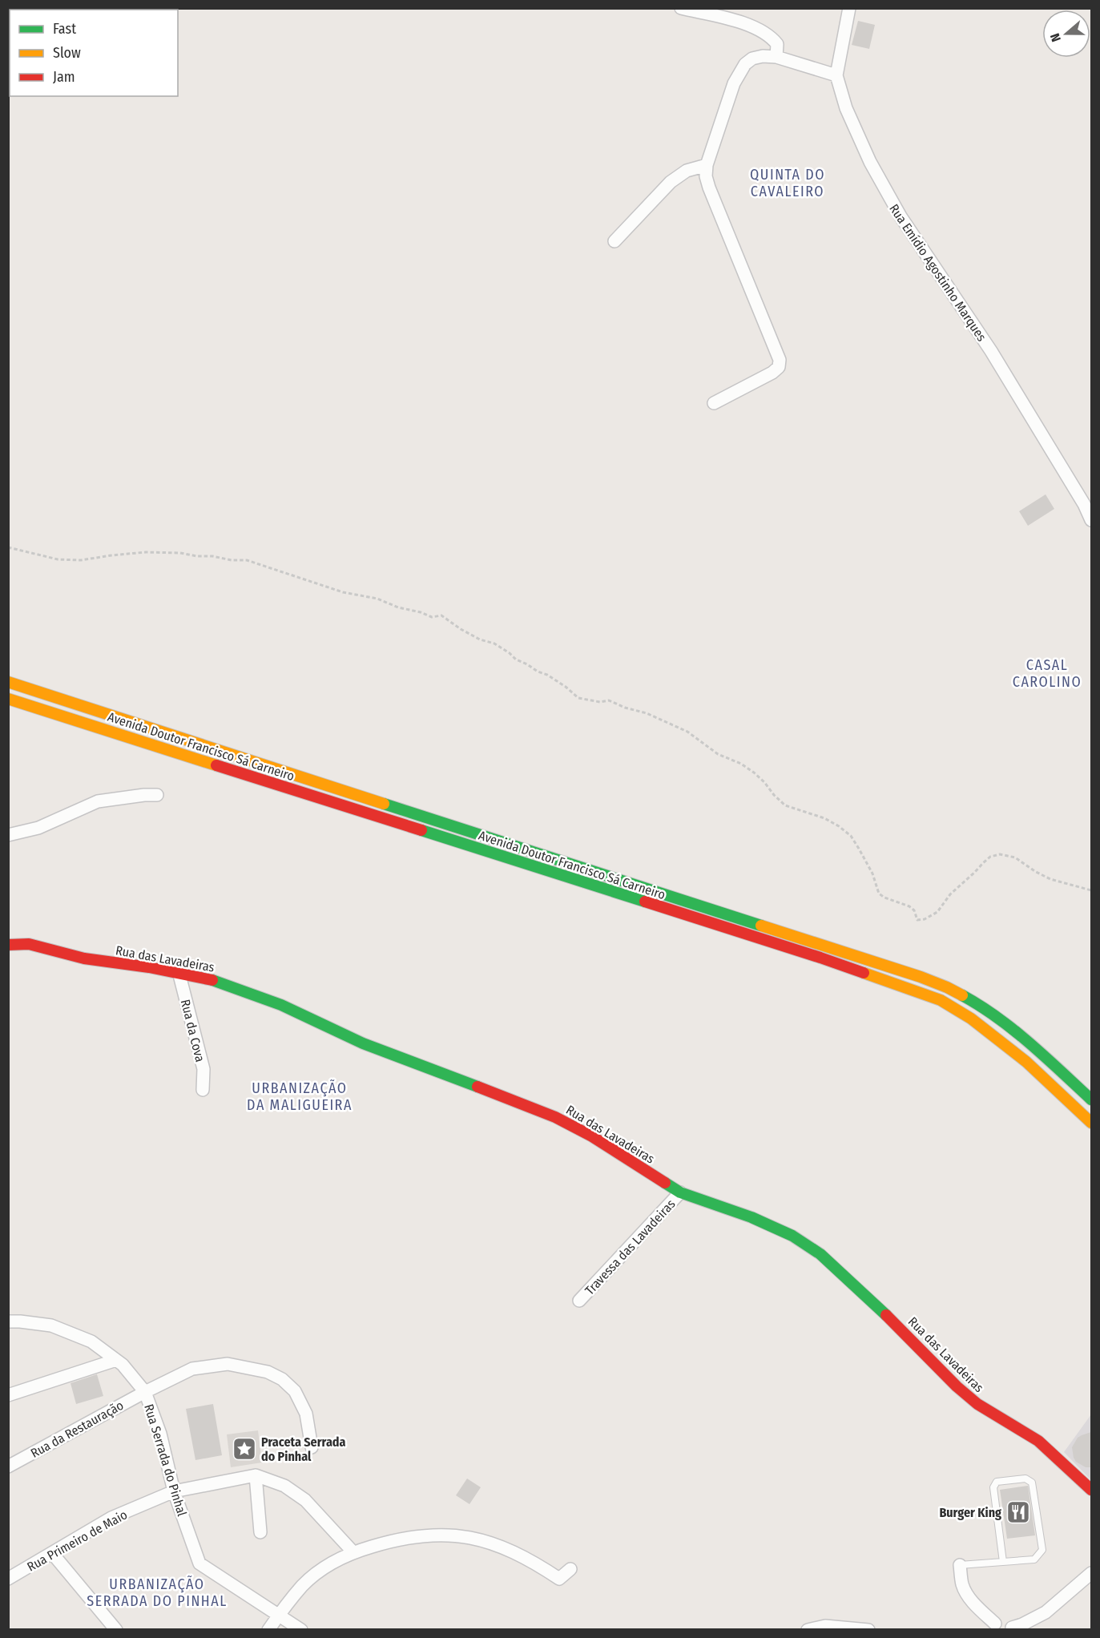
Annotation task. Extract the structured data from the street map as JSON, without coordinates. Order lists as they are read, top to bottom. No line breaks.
{"streets":{"main road":["Avenida Doutor Francisco Sá Carneiro","Rua das Lavadeiras"],"street":["Rua Emídio Agostinho Marques","Rua da Cova","Travessa das Lavadeiras","Rua da Restauração","Rua Serrada do Pinhal","Rua Primeiro de Maio"]},"crossings":[["Rua das Lavadeiras","Rua da Cova"],["Rua das Lavadeiras","Travessa das Lavadeiras"],["Rua da Restauração","Rua Serrada do Pinhal"],["Rua Serrada do Pinhal","Rua Primeiro de Maio"]],"districts":["QUINTA DO CAVALEIRO","CASAL CAROLINO","URBANIZAÇÃO DA MALIGUEIRA","URBANIZAÇÃO SERRADA DO PINHAL"],"places":{"place":["Praceta Serrada do Pinhal"],"restaurant":["Burger King"]},"legend":["Fast","Slow","Jam"],"north":"left"}
